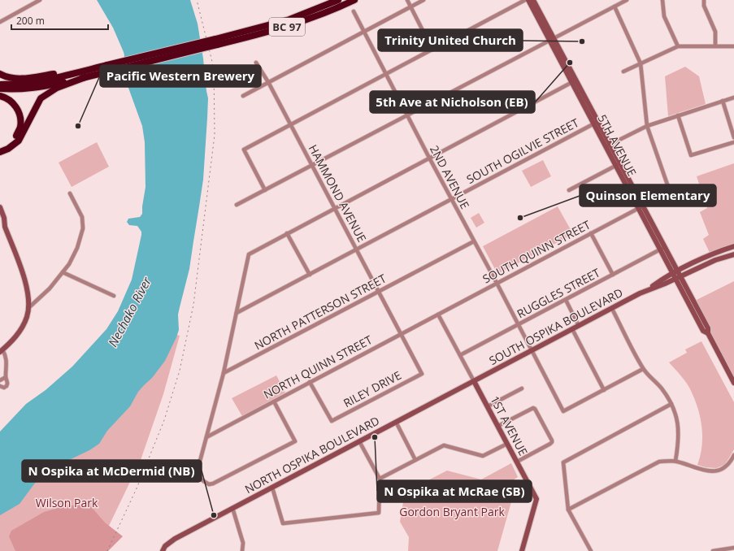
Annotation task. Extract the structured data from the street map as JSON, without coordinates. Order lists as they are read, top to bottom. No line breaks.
{"streets":{"highway":["BC 97"],"main road":["5TH AVENUE","SOUTH OSPIKA BOULEVARD","1ST AVENUE","NORTH OSPIKA BOULEVARD"],"street":["SOUTH OGILVIE STREET","2ND AVENUE","HAMMOND AVENUE","SOUTH QUINN STREET","RUGGLES STREET","NORTH PATTERSON STREET","NORTH QUINN STREET","RILEY DRIVE"]},"crossings":[["5TH AVENUE","SOUTH OGILVIE STREET"],["5TH AVENUE","SOUTH QUINN STREET"],["5TH AVENUE","RUGGLES STREET"],["5TH AVENUE","SOUTH OSPIKA BOULEVARD"],["SOUTH OGILVIE STREET","2ND AVENUE"],["SOUTH OGILVIE STREET","HAMMOND AVENUE"],["2ND AVENUE","SOUTH QUINN STREET"],["2ND AVENUE","RUGGLES STREET"],["2ND AVENUE","NORTH PATTERSON STREET"],["2ND AVENUE","SOUTH OSPIKA BOULEVARD"],["HAMMOND AVENUE","NORTH PATTERSON STREET"],["HAMMOND AVENUE","NORTH QUINN STREET"],["HAMMOND AVENUE","RILEY DRIVE"],["SOUTH QUINN STREET","NORTH QUINN STREET"],["SOUTH QUINN STREET","1ST AVENUE"],["RUGGLES STREET","1ST AVENUE"],["SOUTH OSPIKA BOULEVARD","1ST AVENUE"],["SOUTH OSPIKA BOULEVARD","NORTH OSPIKA BOULEVARD"],["NORTH QUINN STREET","RILEY DRIVE"],["NORTH QUINN STREET","1ST AVENUE"],["1ST AVENUE","NORTH OSPIKA BOULEVARD"]],"water":["Nechako River"],"parks":["Wilson Park","Gordon Bryant Park"],"places":["Trinity United Church","5th Ave at Nicholson (EB)","Pacific Western Brewery","Quinson Elementary","N Ospika at McRae (SB)","N Ospika at McDermid (NB)"],"scale_bar":"200 m"}
